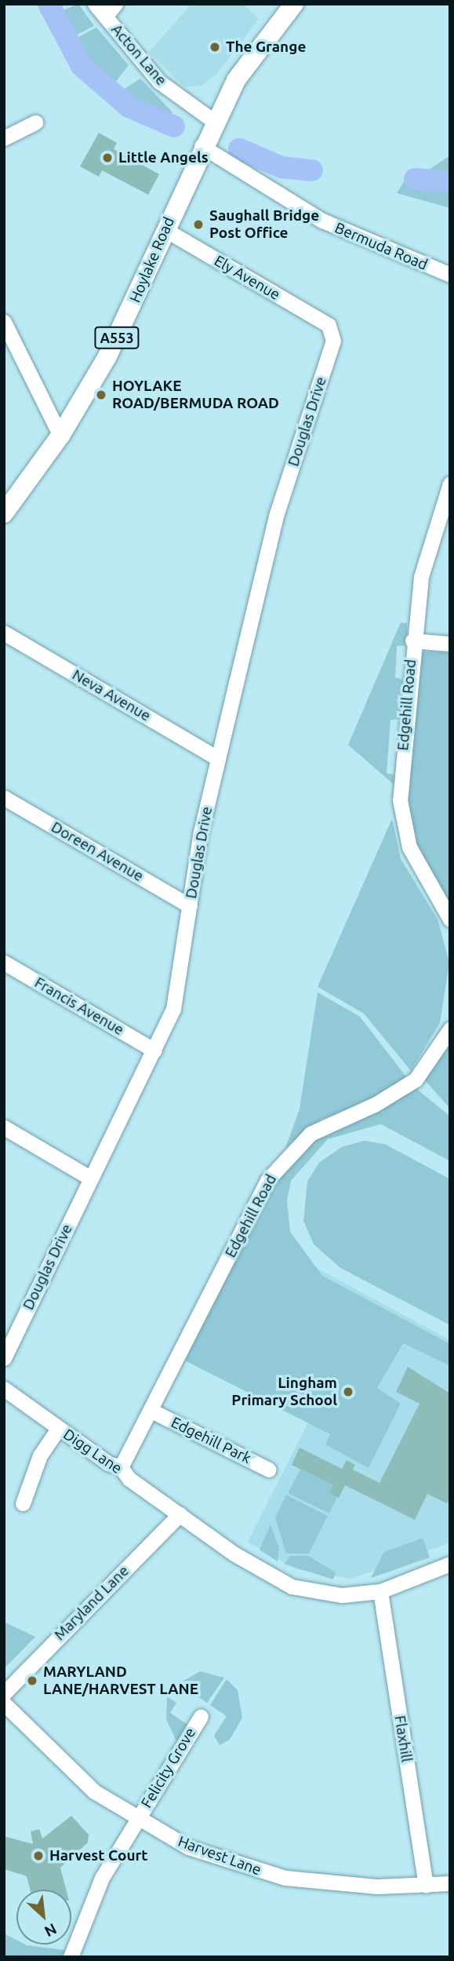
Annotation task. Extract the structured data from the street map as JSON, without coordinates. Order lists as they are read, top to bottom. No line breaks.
{"streets":{"main road":["Hoylake Road","A553"],"street":["Acton Lane","Bermuda Road","Ely Avenue","Douglas Drive","Neva Avenue","Edgehill Road","Doreen Avenue","Francis Avenue","Edgehill Park","Digg Lane","Maryland Lane","Flaxhill","Felicity Grove","Harvest Lane"]},"crossings":[["Acton Lane","Hoylake Road"],["Bermuda Road","Hoylake Road"],["Hoylake Road","Ely Avenue"],["Ely Avenue","Douglas Drive"],["Douglas Drive","Neva Avenue"],["Douglas Drive","Doreen Avenue"],["Douglas Drive","Francis Avenue"],["Edgehill Road","Edgehill Park"],["Edgehill Road","Digg Lane"],["Digg Lane","Maryland Lane"],["Digg Lane","Flaxhill"],["Flaxhill","Harvest Lane"],["Felicity Grove","Harvest Lane"]],"places":["The Grange","Little Angels","Saughall Bridge Post Office","HOYLAKE ROAD/BERMUDA ROAD","Lingham Primary School","MARYLAND LANE/HARVEST LANE","Harvest Court"],"north":"bottom right"}
